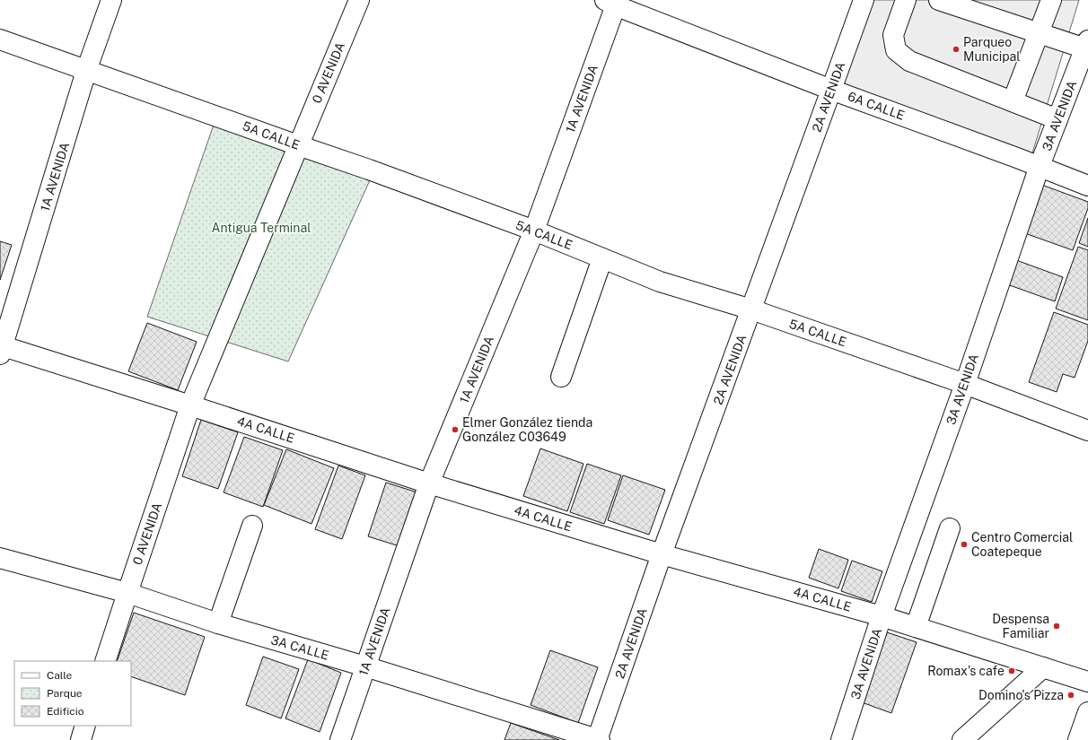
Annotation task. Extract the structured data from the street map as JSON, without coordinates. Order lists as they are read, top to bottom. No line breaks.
{"streets":{"street":["0 AVENIDA","2A AVENIDA","1A AVENIDA","6A CALLE","3A AVENIDA","5A CALLE","4A CALLE","3A CALLE"]},"crossings":[["0 AVENIDA","5A CALLE"],["0 AVENIDA","4A CALLE"],["0 AVENIDA","3A CALLE"],["2A AVENIDA","6A CALLE"],["2A AVENIDA","5A CALLE"],["2A AVENIDA","4A CALLE"],["2A AVENIDA","3A CALLE"],["1A AVENIDA","6A CALLE"],["1A AVENIDA","5A CALLE"],["1A AVENIDA","4A CALLE"],["1A AVENIDA","3A CALLE"],["6A CALLE","3A AVENIDA"],["3A AVENIDA","5A CALLE"],["3A AVENIDA","4A CALLE"]],"parks":["Antigua Terminal"],"places":["Parqueo Municipal","Elmer González tienda González C03649","Centro Comercial Coatepeque","Despensa Familiar","Romax's cafe","Domino's Pizza"],"legend":["Calle","Parque","Edificio"]}
